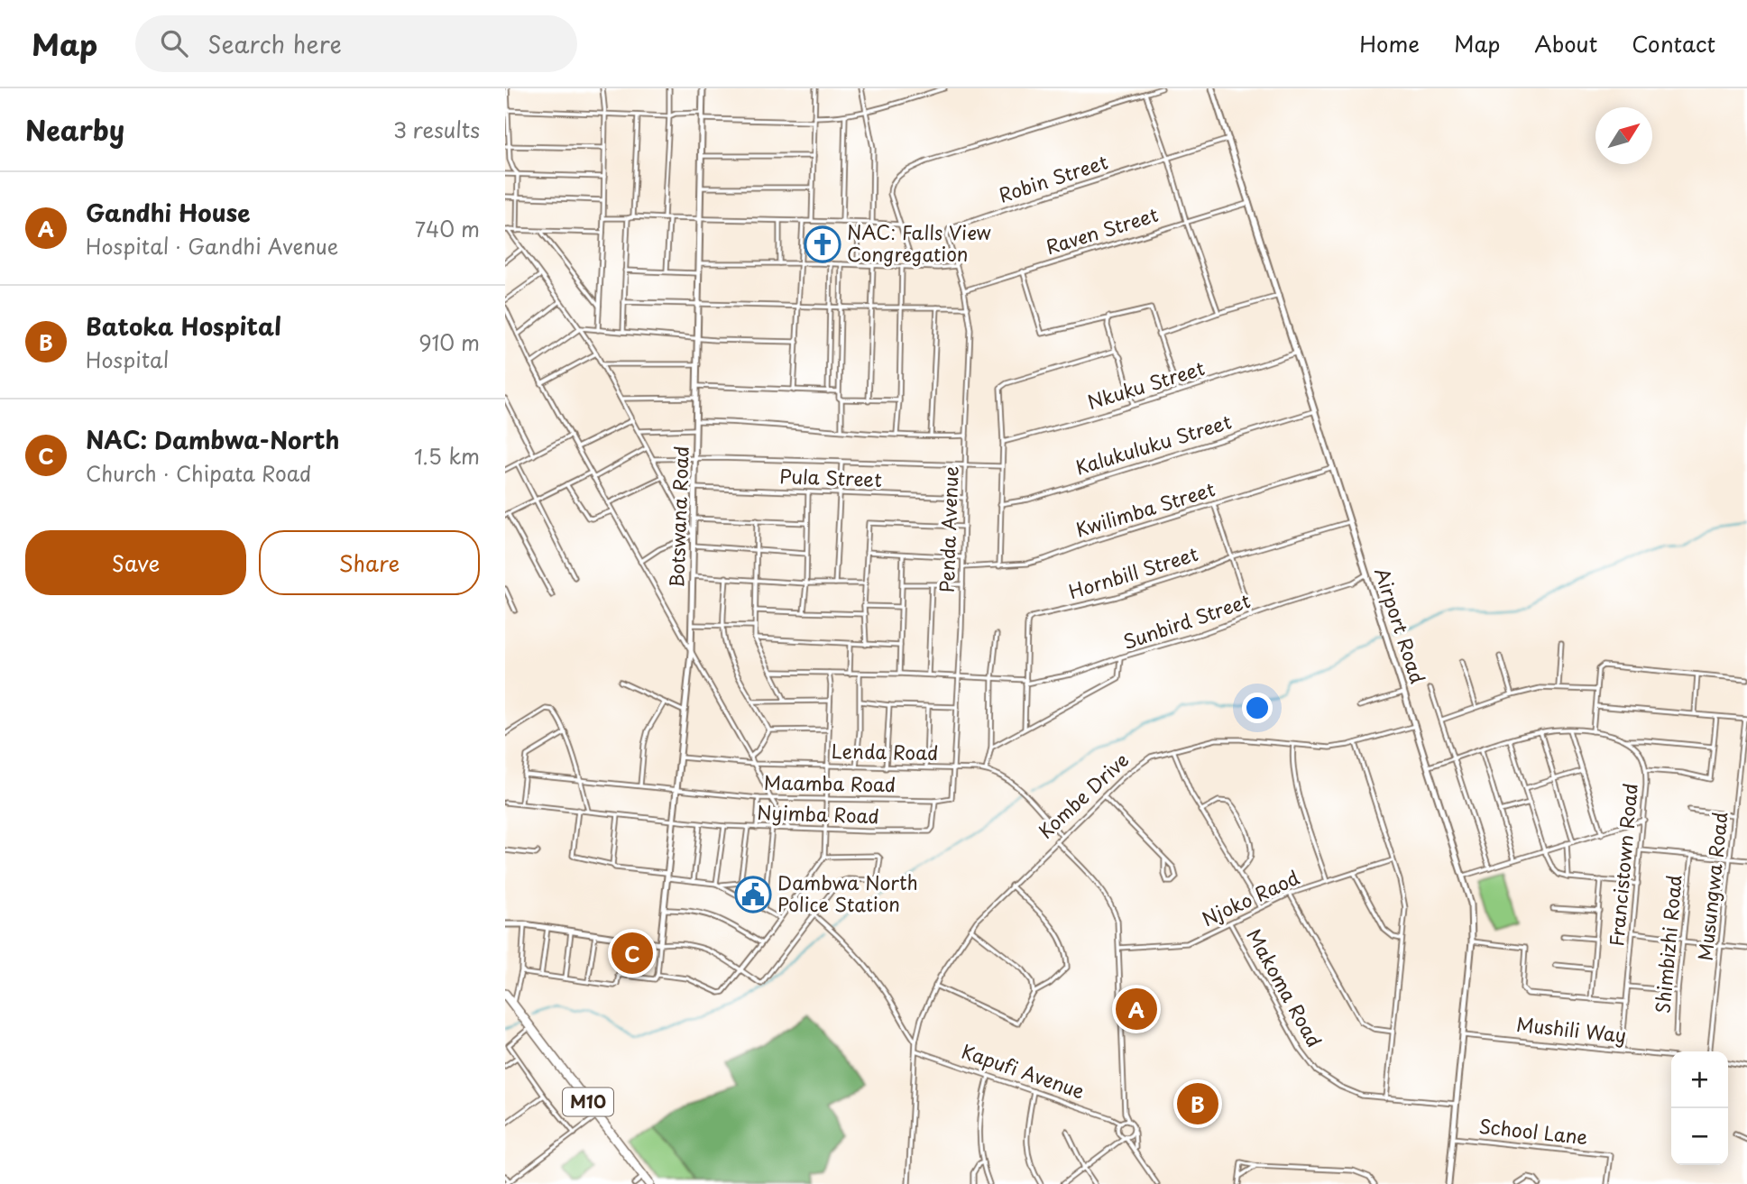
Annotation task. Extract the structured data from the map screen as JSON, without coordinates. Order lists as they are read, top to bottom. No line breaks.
{"streets":{"highway":["M10"],"street":["Robin Street","Raven Street","Nkuku Street","Kalukuluku Street","Pula Street","Kwilimba Street","Botswana Road","Penda Avenue","Hornbill Street","Sunbird Street","Airport Road","Lenda Road","Maamba Road","Kombe Drive","Nyimba Road","Francistown Road","Musungwa Road","Njoko Raod","Shimbizhi Road","Makoma Road","Mushili Way","Kapufi Avenue","School Lane"]},"crossings":[["Robin Street","Raven Street"],["Robin Street","Penda Avenue"],["Robin Street","Airport Road"],["Raven Street","Penda Avenue"],["Raven Street","Airport Road"],["Nkuku Street","Airport Road"],["Kalukuluku Street","Airport Road"],["Pula Street","Botswana Road"],["Pula Street","Penda Avenue"],["Kwilimba Street","Penda Avenue"],["Kwilimba Street","Airport Road"],["Botswana Road","Lenda Road"],["Botswana Road","Maamba Road"],["Botswana Road","Nyimba Road"],["Penda Avenue","Lenda Road"],["Hornbill Street","Sunbird Street"],["Hornbill Street","Airport Road"],["Sunbird Street","Airport Road"],["Airport Road","Kombe Drive"],["Airport Road","Makoma Road"],["Airport Road","Mushili Way"],["Airport Road","School Lane"],["Lenda Road","Kombe Drive"],["Maamba Road","Nyimba Road"],["Kombe Drive","Kapufi Avenue"],["Francistown Road","Mushili Way"],["Njoko Raod","Makoma Road"]],"places":{"church":["NAC: Falls View Congregation"],"public building":["Dambwa North Police Station"]},"north":"top right","page":{"header":"Map","search":"Search here","nav":["Home","Map","About","Contact"],"heading":["Nearby","3 results"],"list":[{"mark":"A","name":"Gandhi House","note":"Hospital · Gandhi Avenue","value":"740 m"},{"mark":"B","name":"Batoka Hospital","note":"Hospital","value":"910 m"},{"mark":"C","name":"NAC: Dambwa-North","note":"Church · Chipata Road","value":"1.5 km"}],"buttons":["Save","Share"],"pins":["C","A","B"],"map_buttons":["+","−"]}}
